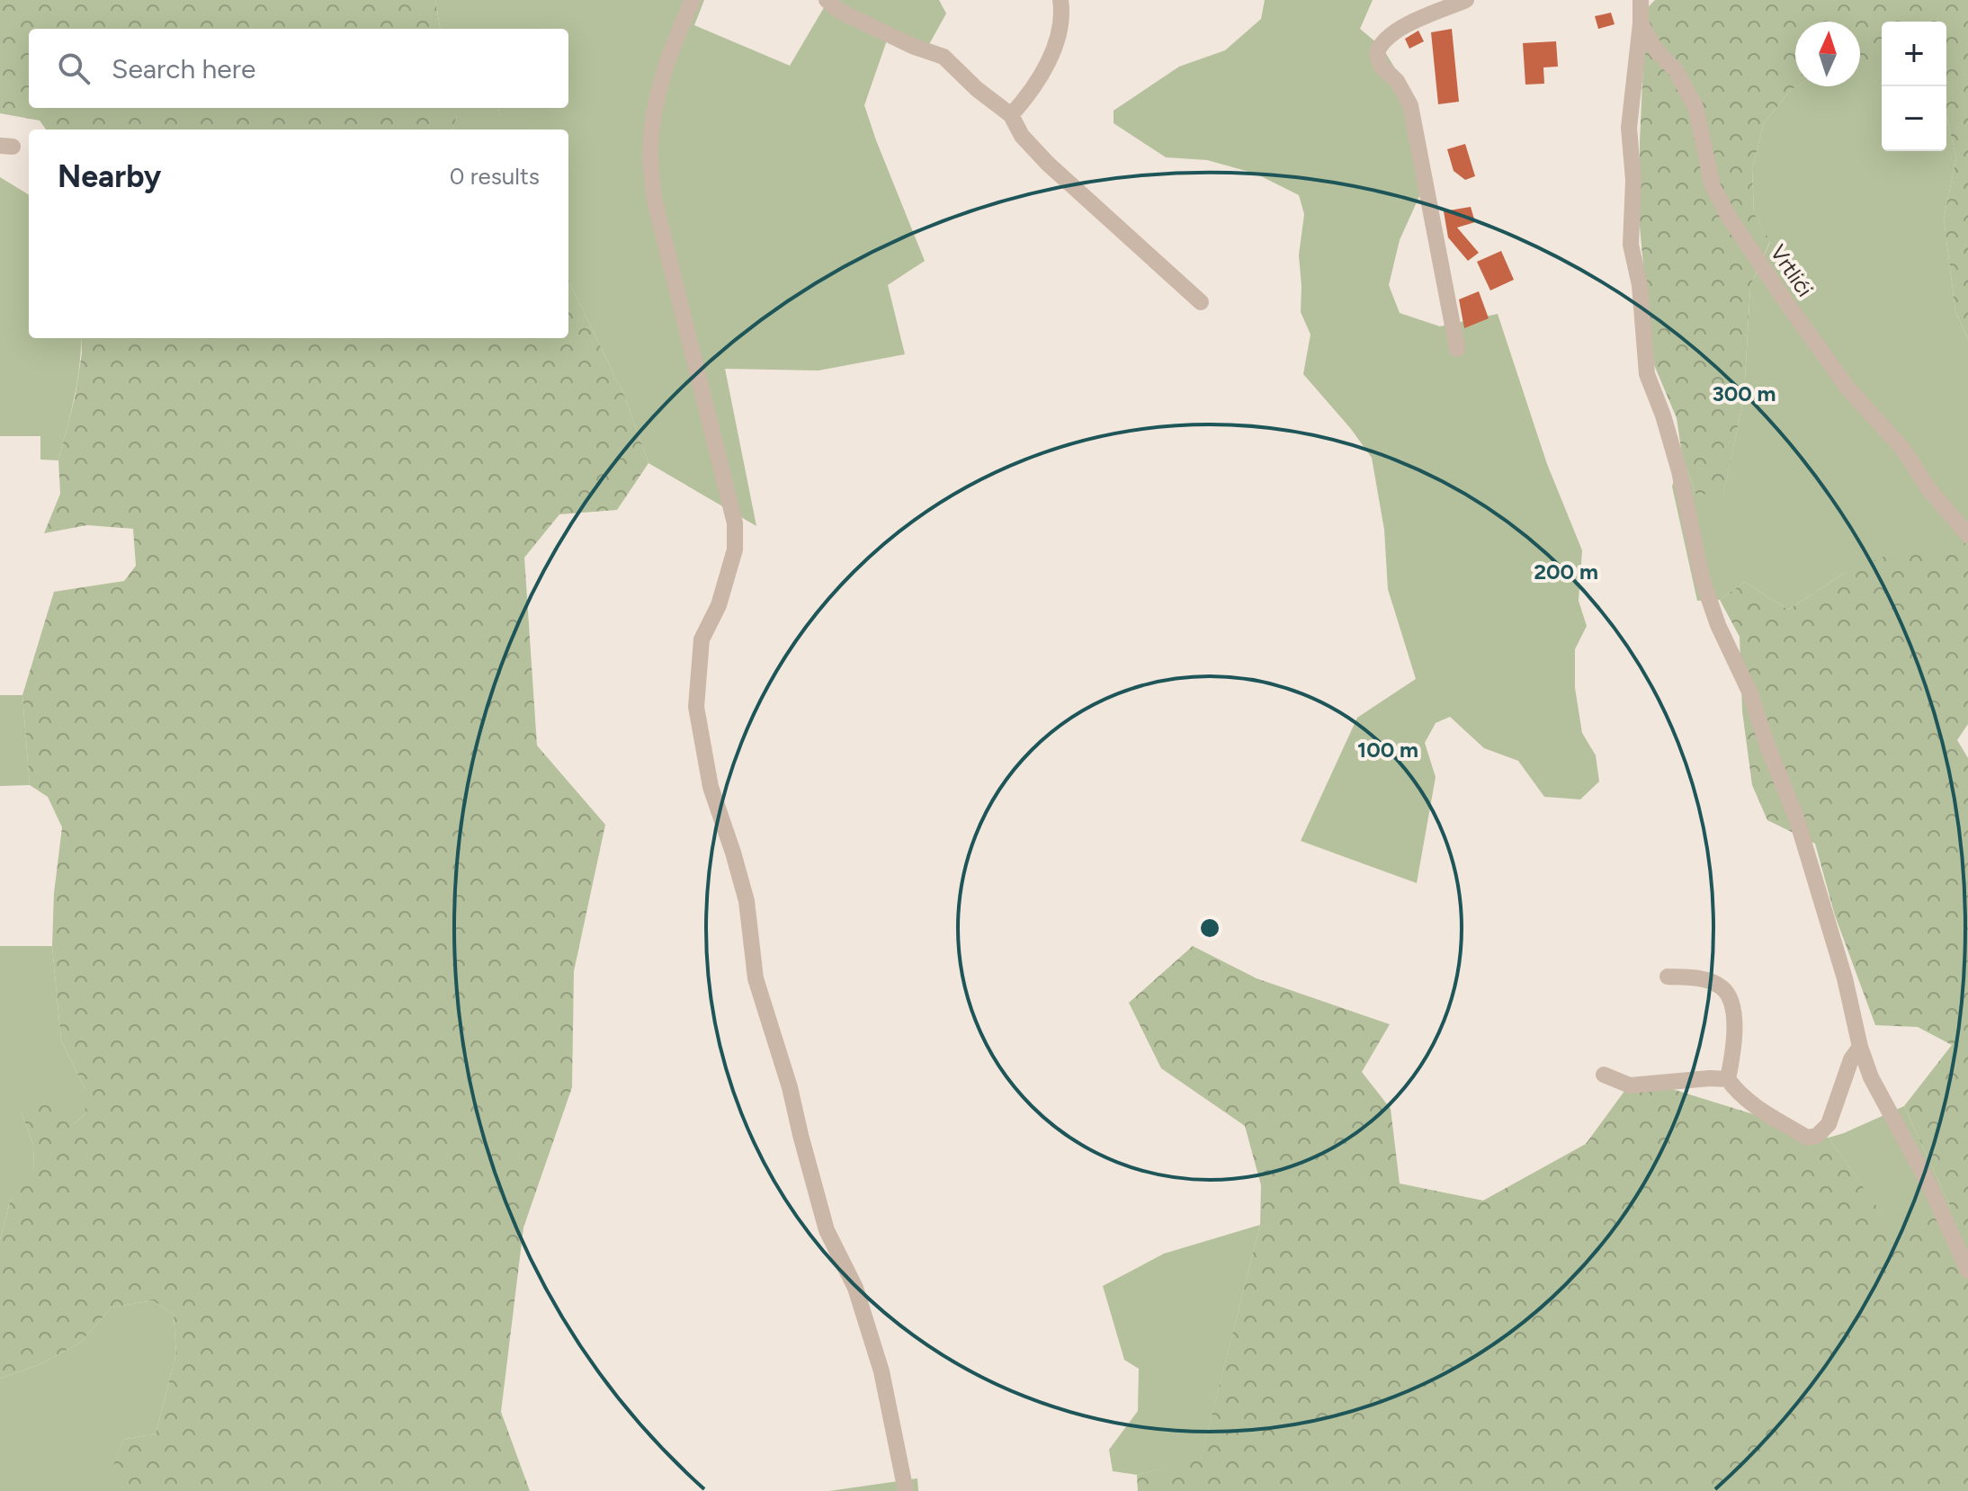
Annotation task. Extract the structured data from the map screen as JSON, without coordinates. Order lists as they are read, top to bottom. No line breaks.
{"streets":{"street":["Vrtlići"]},"north":"top","page":{"map_buttons":["+","−"],"search":"Search here","heading":["Nearby","0 results"]},"rings":["300 m","200 m","100 m"]}
